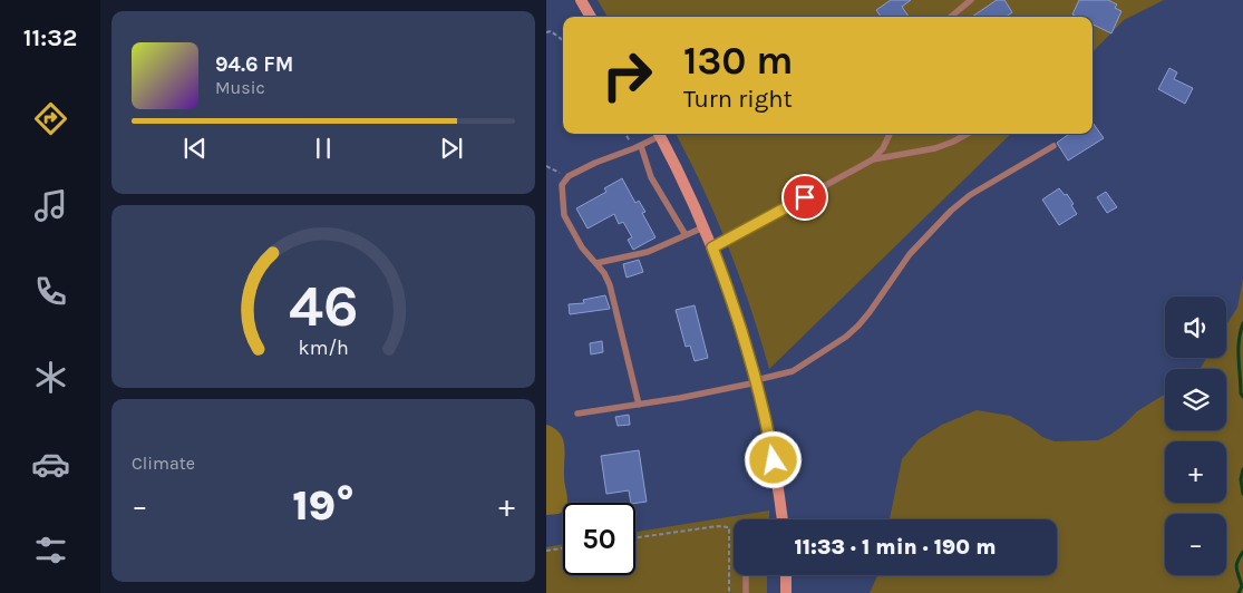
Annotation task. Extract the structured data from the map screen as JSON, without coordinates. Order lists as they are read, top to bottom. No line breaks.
{"page":{"tabs":"11:32","turn":["130 m","Turn right"],"song":["94.6 FM","Music"],"map_buttons":["+","−"],"tile":"Climate","heat":["−","19°","+"],"limit":"50","trip":"11:33 · 1 min · 190 m","gauge":["46","km/h"]}}
